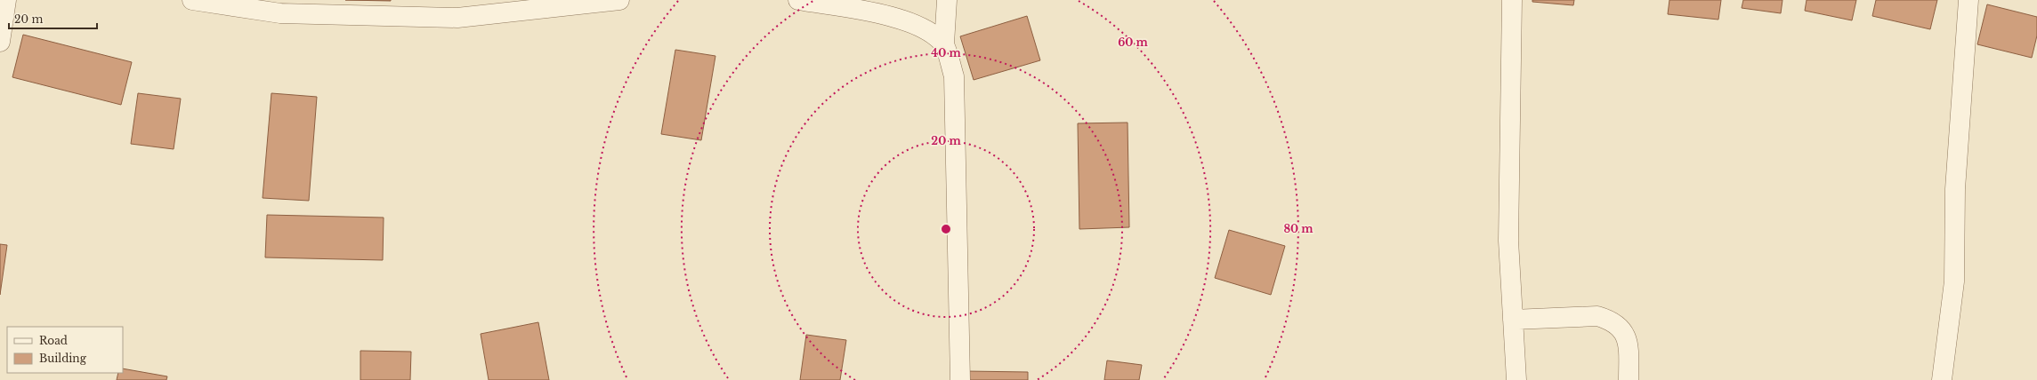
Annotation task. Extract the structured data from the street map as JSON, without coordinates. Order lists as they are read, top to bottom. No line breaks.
{"legend":["Road","Building"],"scale_bar":"20 m","rings":["60 m","40 m","20 m","80 m"]}
